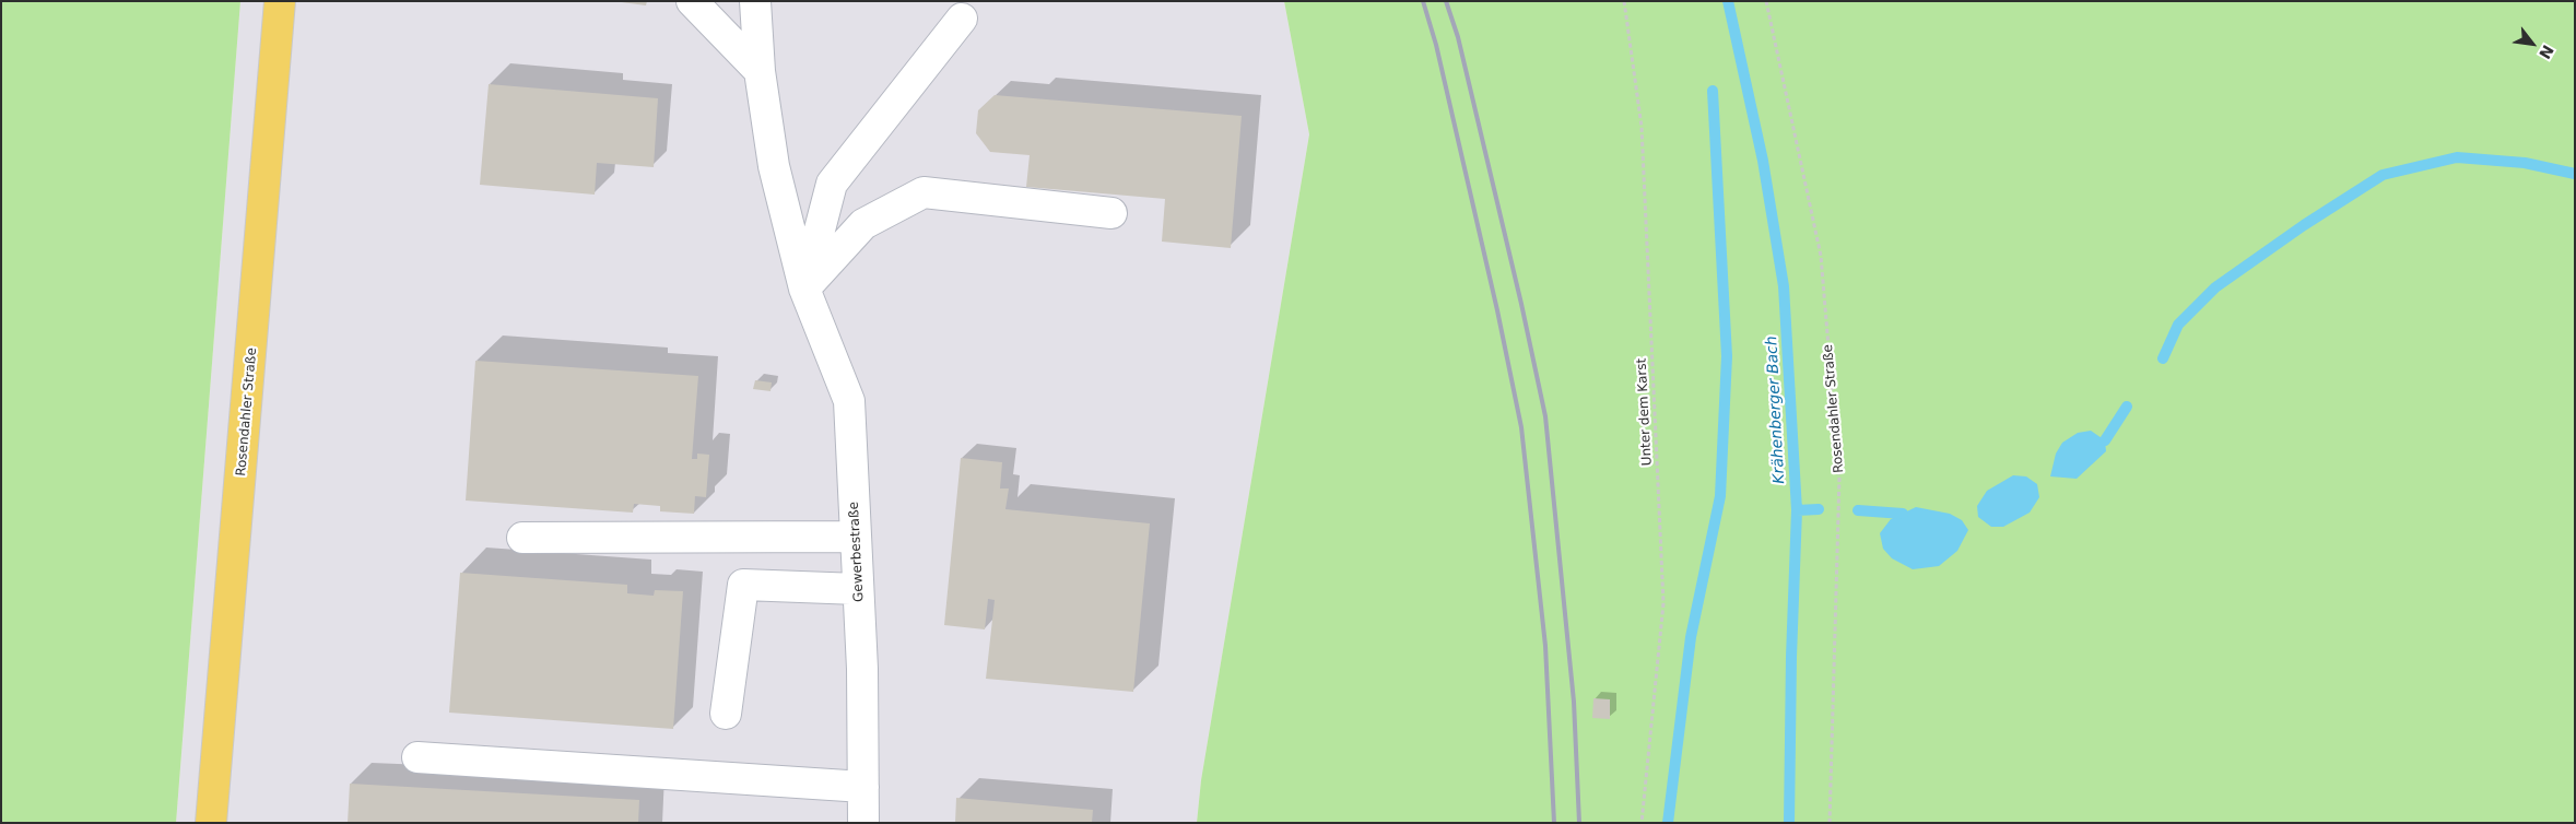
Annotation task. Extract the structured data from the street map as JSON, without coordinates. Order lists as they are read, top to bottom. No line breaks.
{"streets":{"main road":["Rosendahler Straße"],"street":["Gewerbestraße"],"path":["Unter dem Karst"]},"water":["Krähenberger Bach"],"north":"bottom right"}
